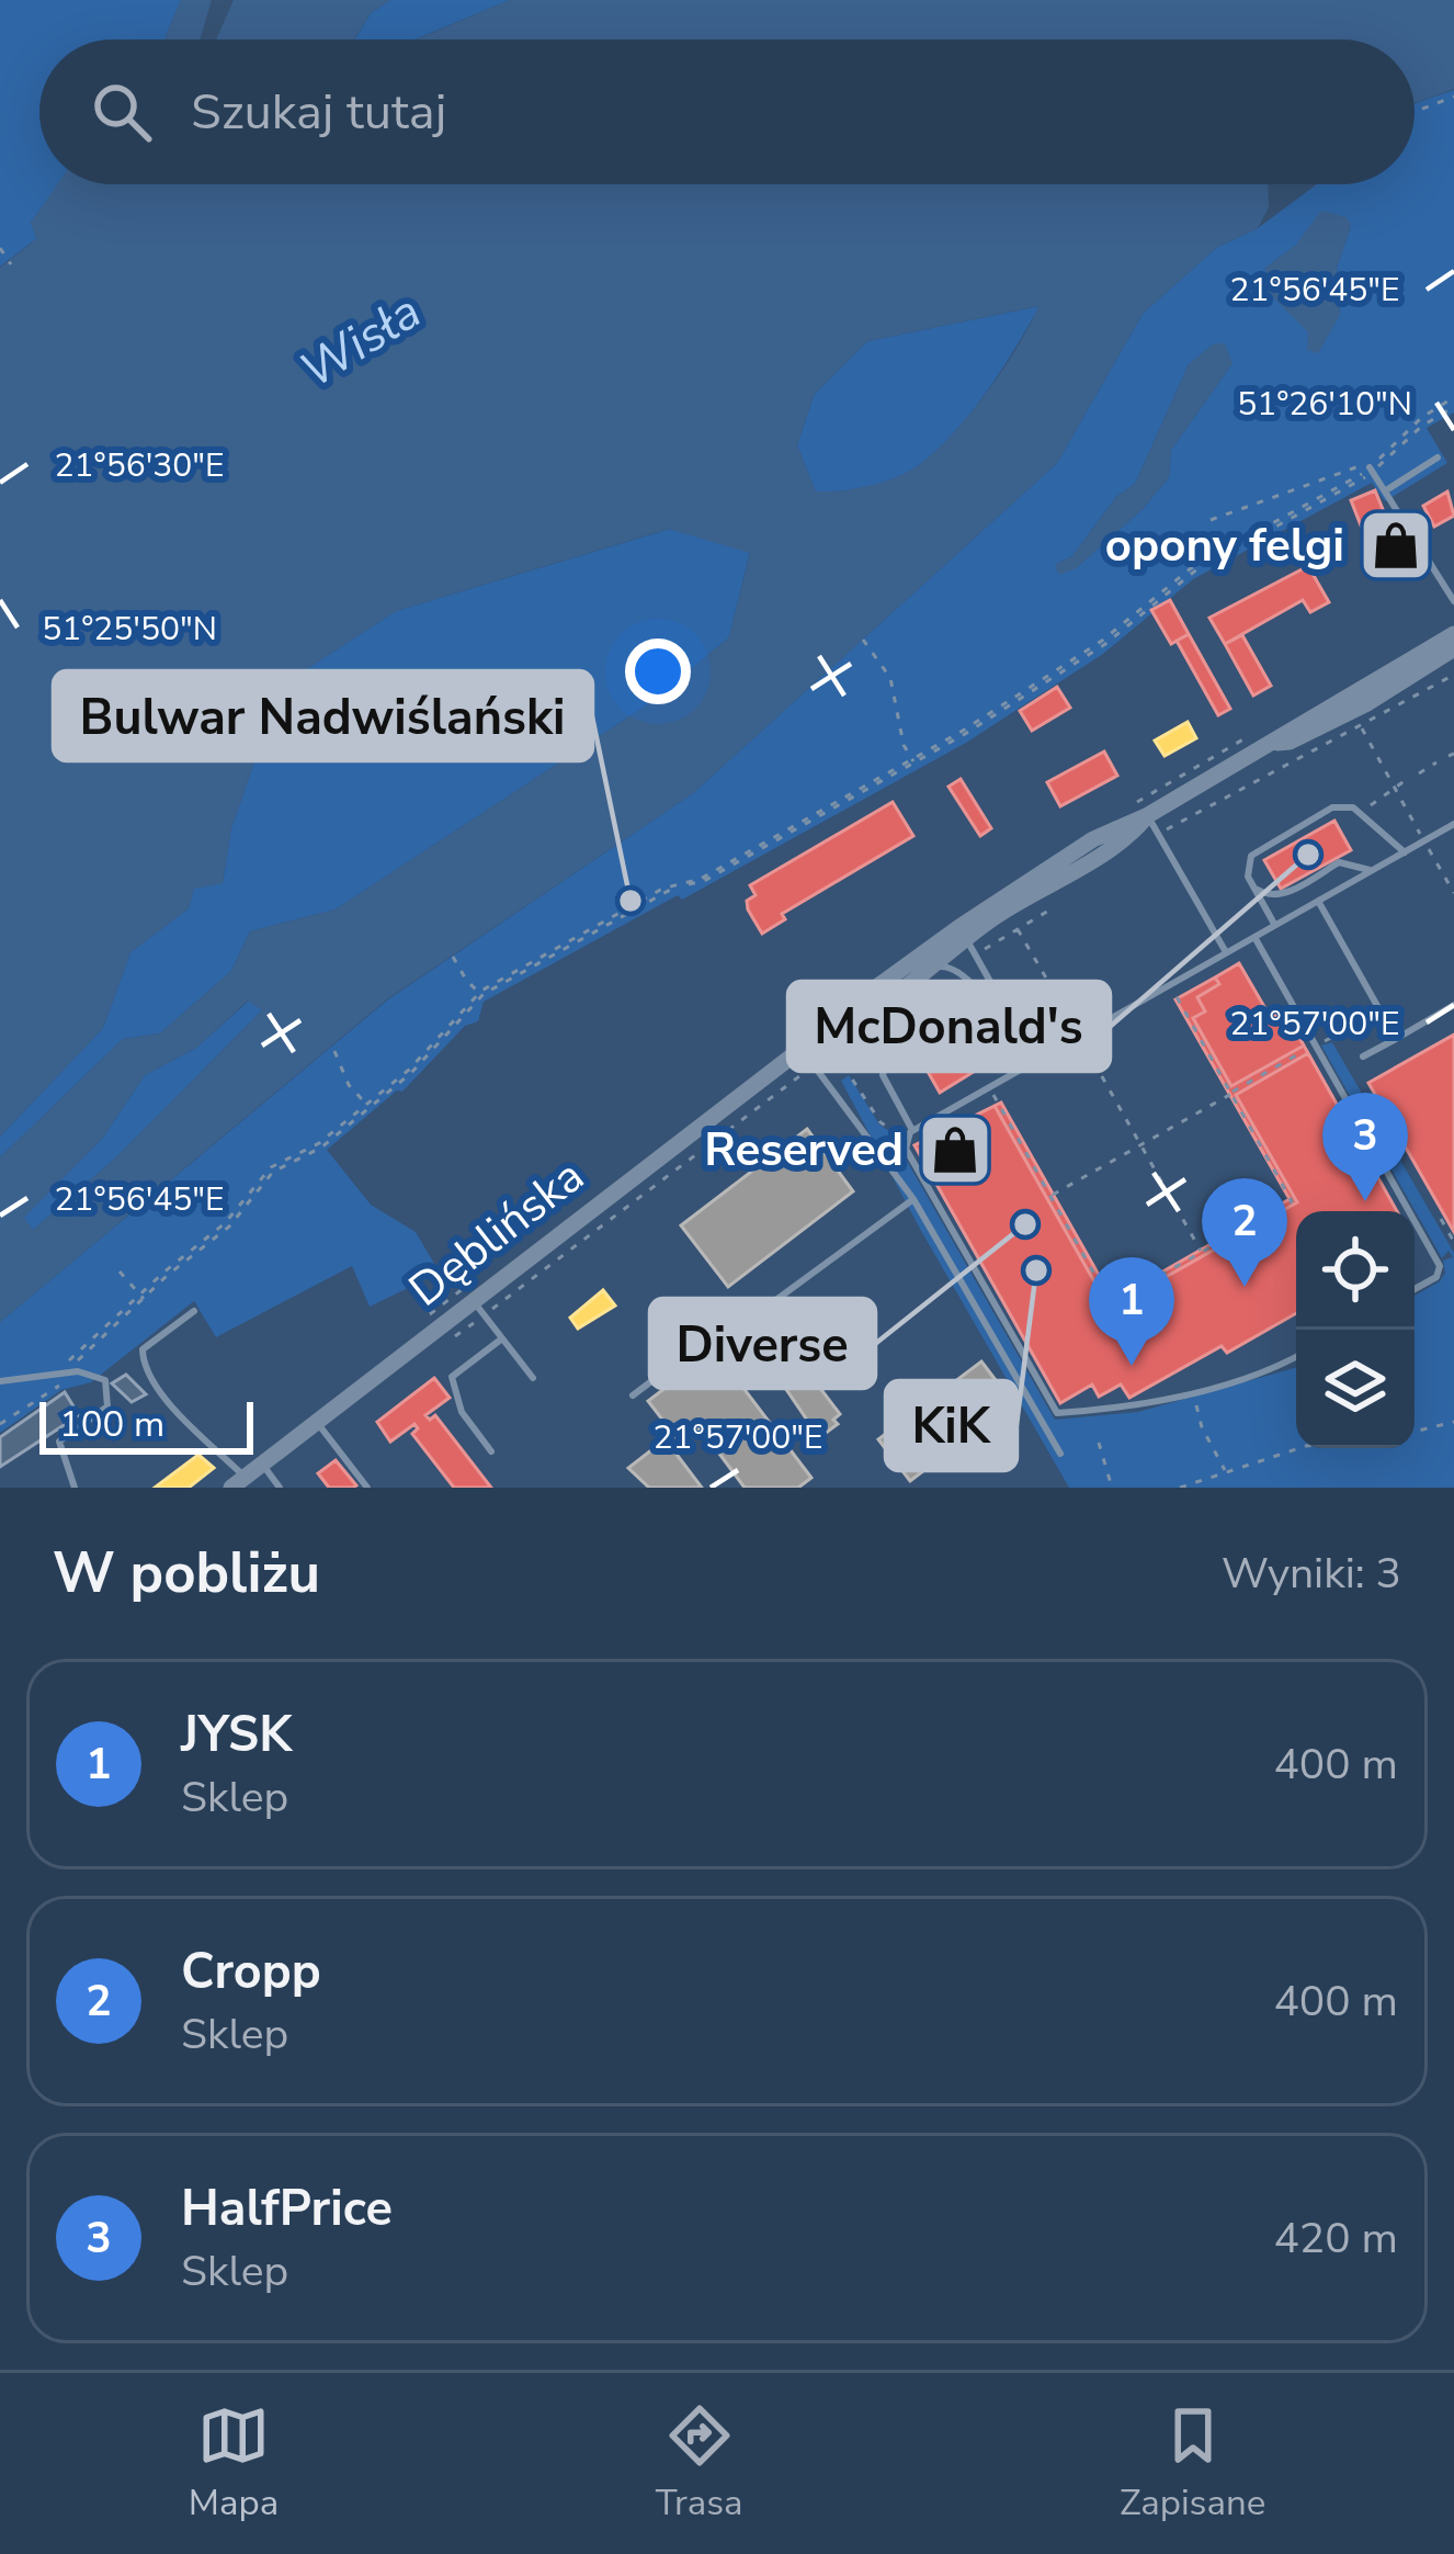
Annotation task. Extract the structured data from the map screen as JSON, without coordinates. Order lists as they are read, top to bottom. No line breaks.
{"streets":{"main road":["Dęblińska"]},"water":["Wisła"],"places":{"shop":["opony felgi","Reserved"],"other":["McDonald's","Bulwar Nadwiślański","Diverse","KiK"]},"scale_bar":"100 m","page":{"search":"Szukaj tutaj","pins":["3","2","1"],"scale":"100 m","heading":["W pobliżu","Wyniki: 3"],"list":[{"mark":"1","name":"JYSK","note":"Sklep","value":"400 m"},{"mark":"2","name":"Cropp","note":"Sklep","value":"400 m"},{"mark":"3","name":"HalfPrice","note":"Sklep","value":"420 m"}],"nav":["Mapa","Trasa","Zapisane"]},"coordinates":["21°56'45\"E","51°26'10\"N","21°56'30\"E","51°25'50\"N","21°57'00\"E"]}
